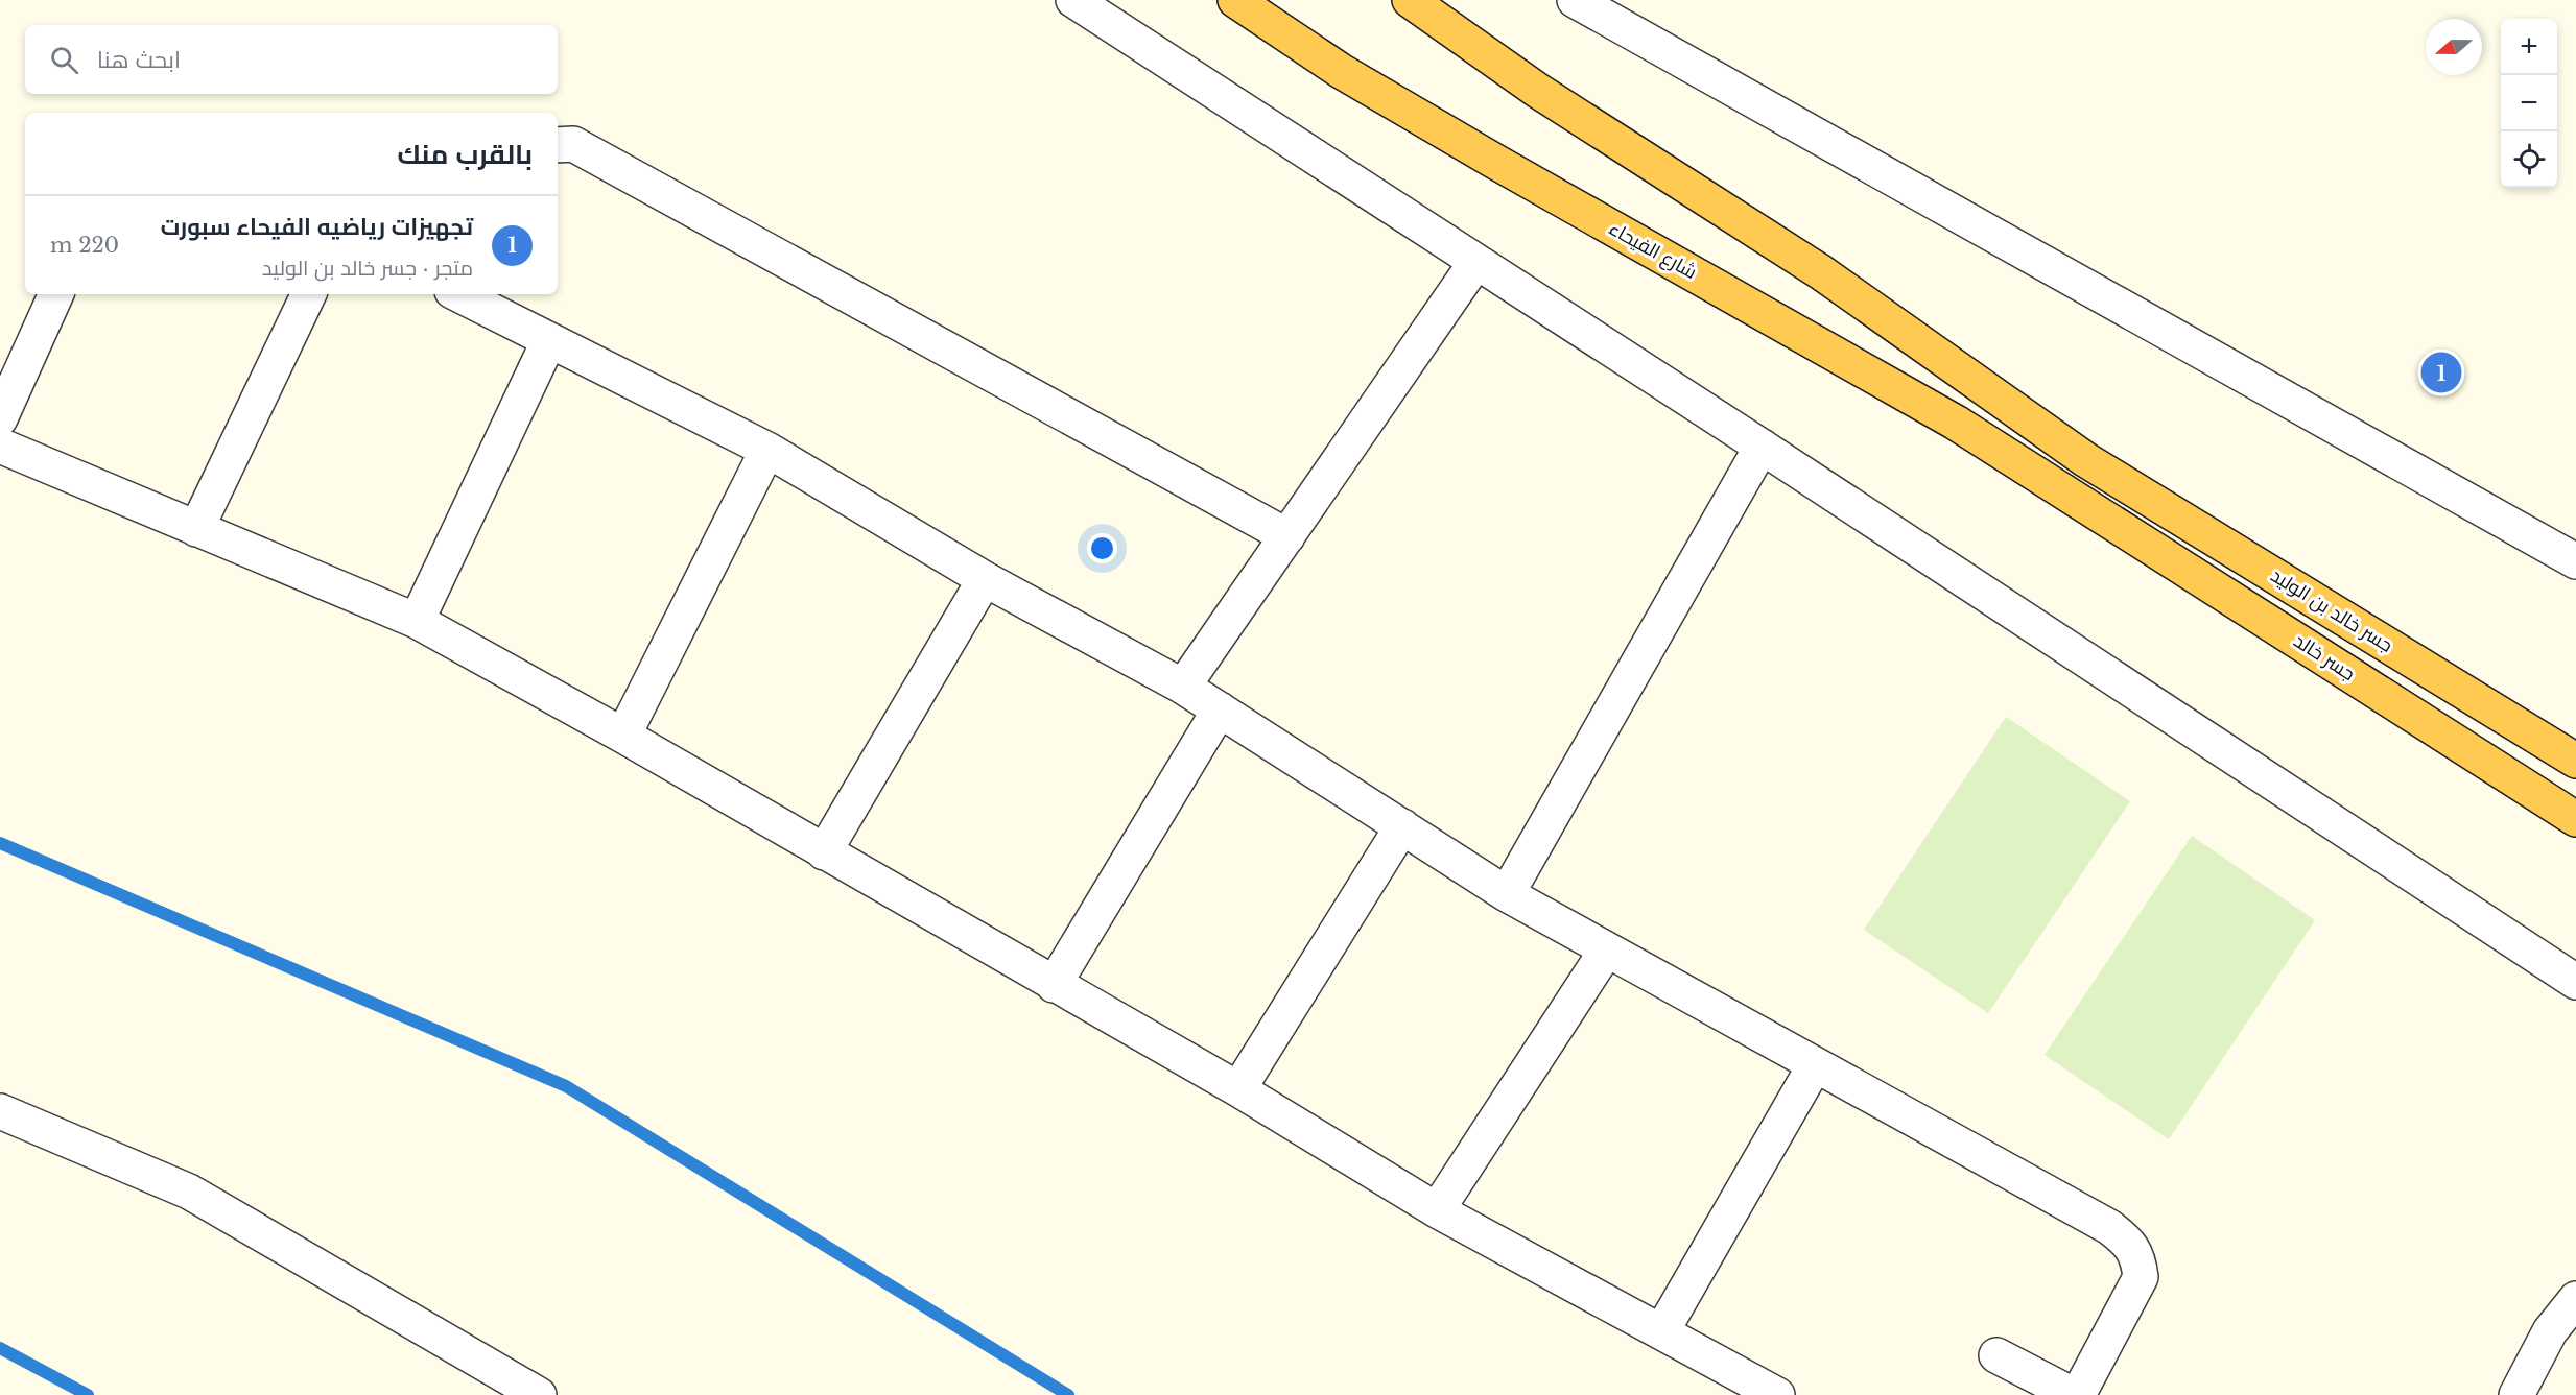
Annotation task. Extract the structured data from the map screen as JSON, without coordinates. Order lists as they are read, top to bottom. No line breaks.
{"streets":{"highway":["شارع الفيحاء","جسر خالد بن الوليد","جسر خالد"]},"crossings":[["شارع الفيحاء","جسر خالد"]],"north":"left","page":{"map_buttons":["+","−"],"search":"ابحث هنا","heading":"بالقرب منك","list":[{"mark":"1","name":"تجهيزات رياضيه الفيحاء سبورت","note":"متجر · جسر خالد بن الوليد","value":"220 m"}],"pins":"1"}}
